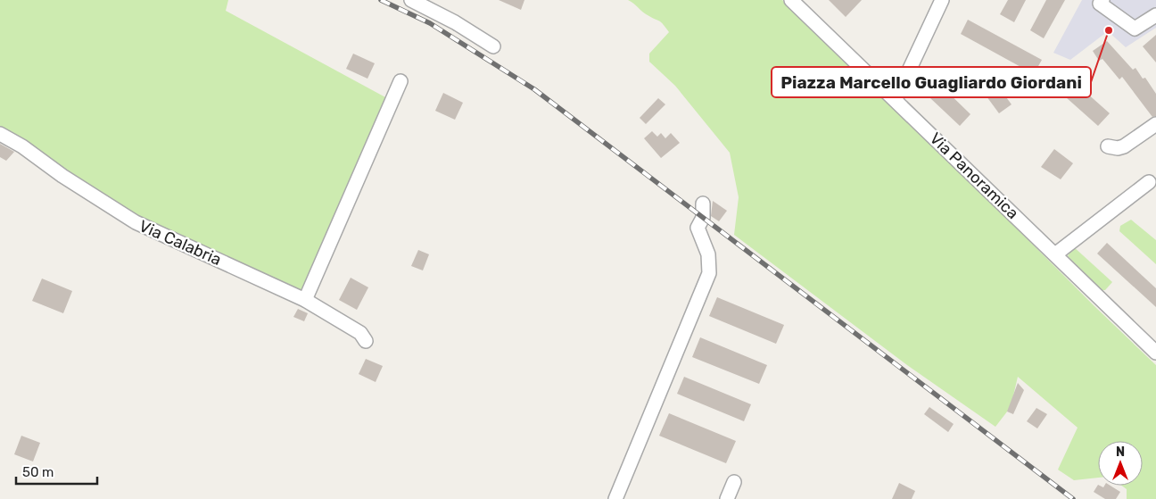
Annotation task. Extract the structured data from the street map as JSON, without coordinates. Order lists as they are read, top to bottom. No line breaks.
{"streets":{"street":["Via Panoramica","Via Calabria"]},"places":["Piazza Marcello Guagliardo Giordani"],"scale_bar":"50 m","north":"top"}
